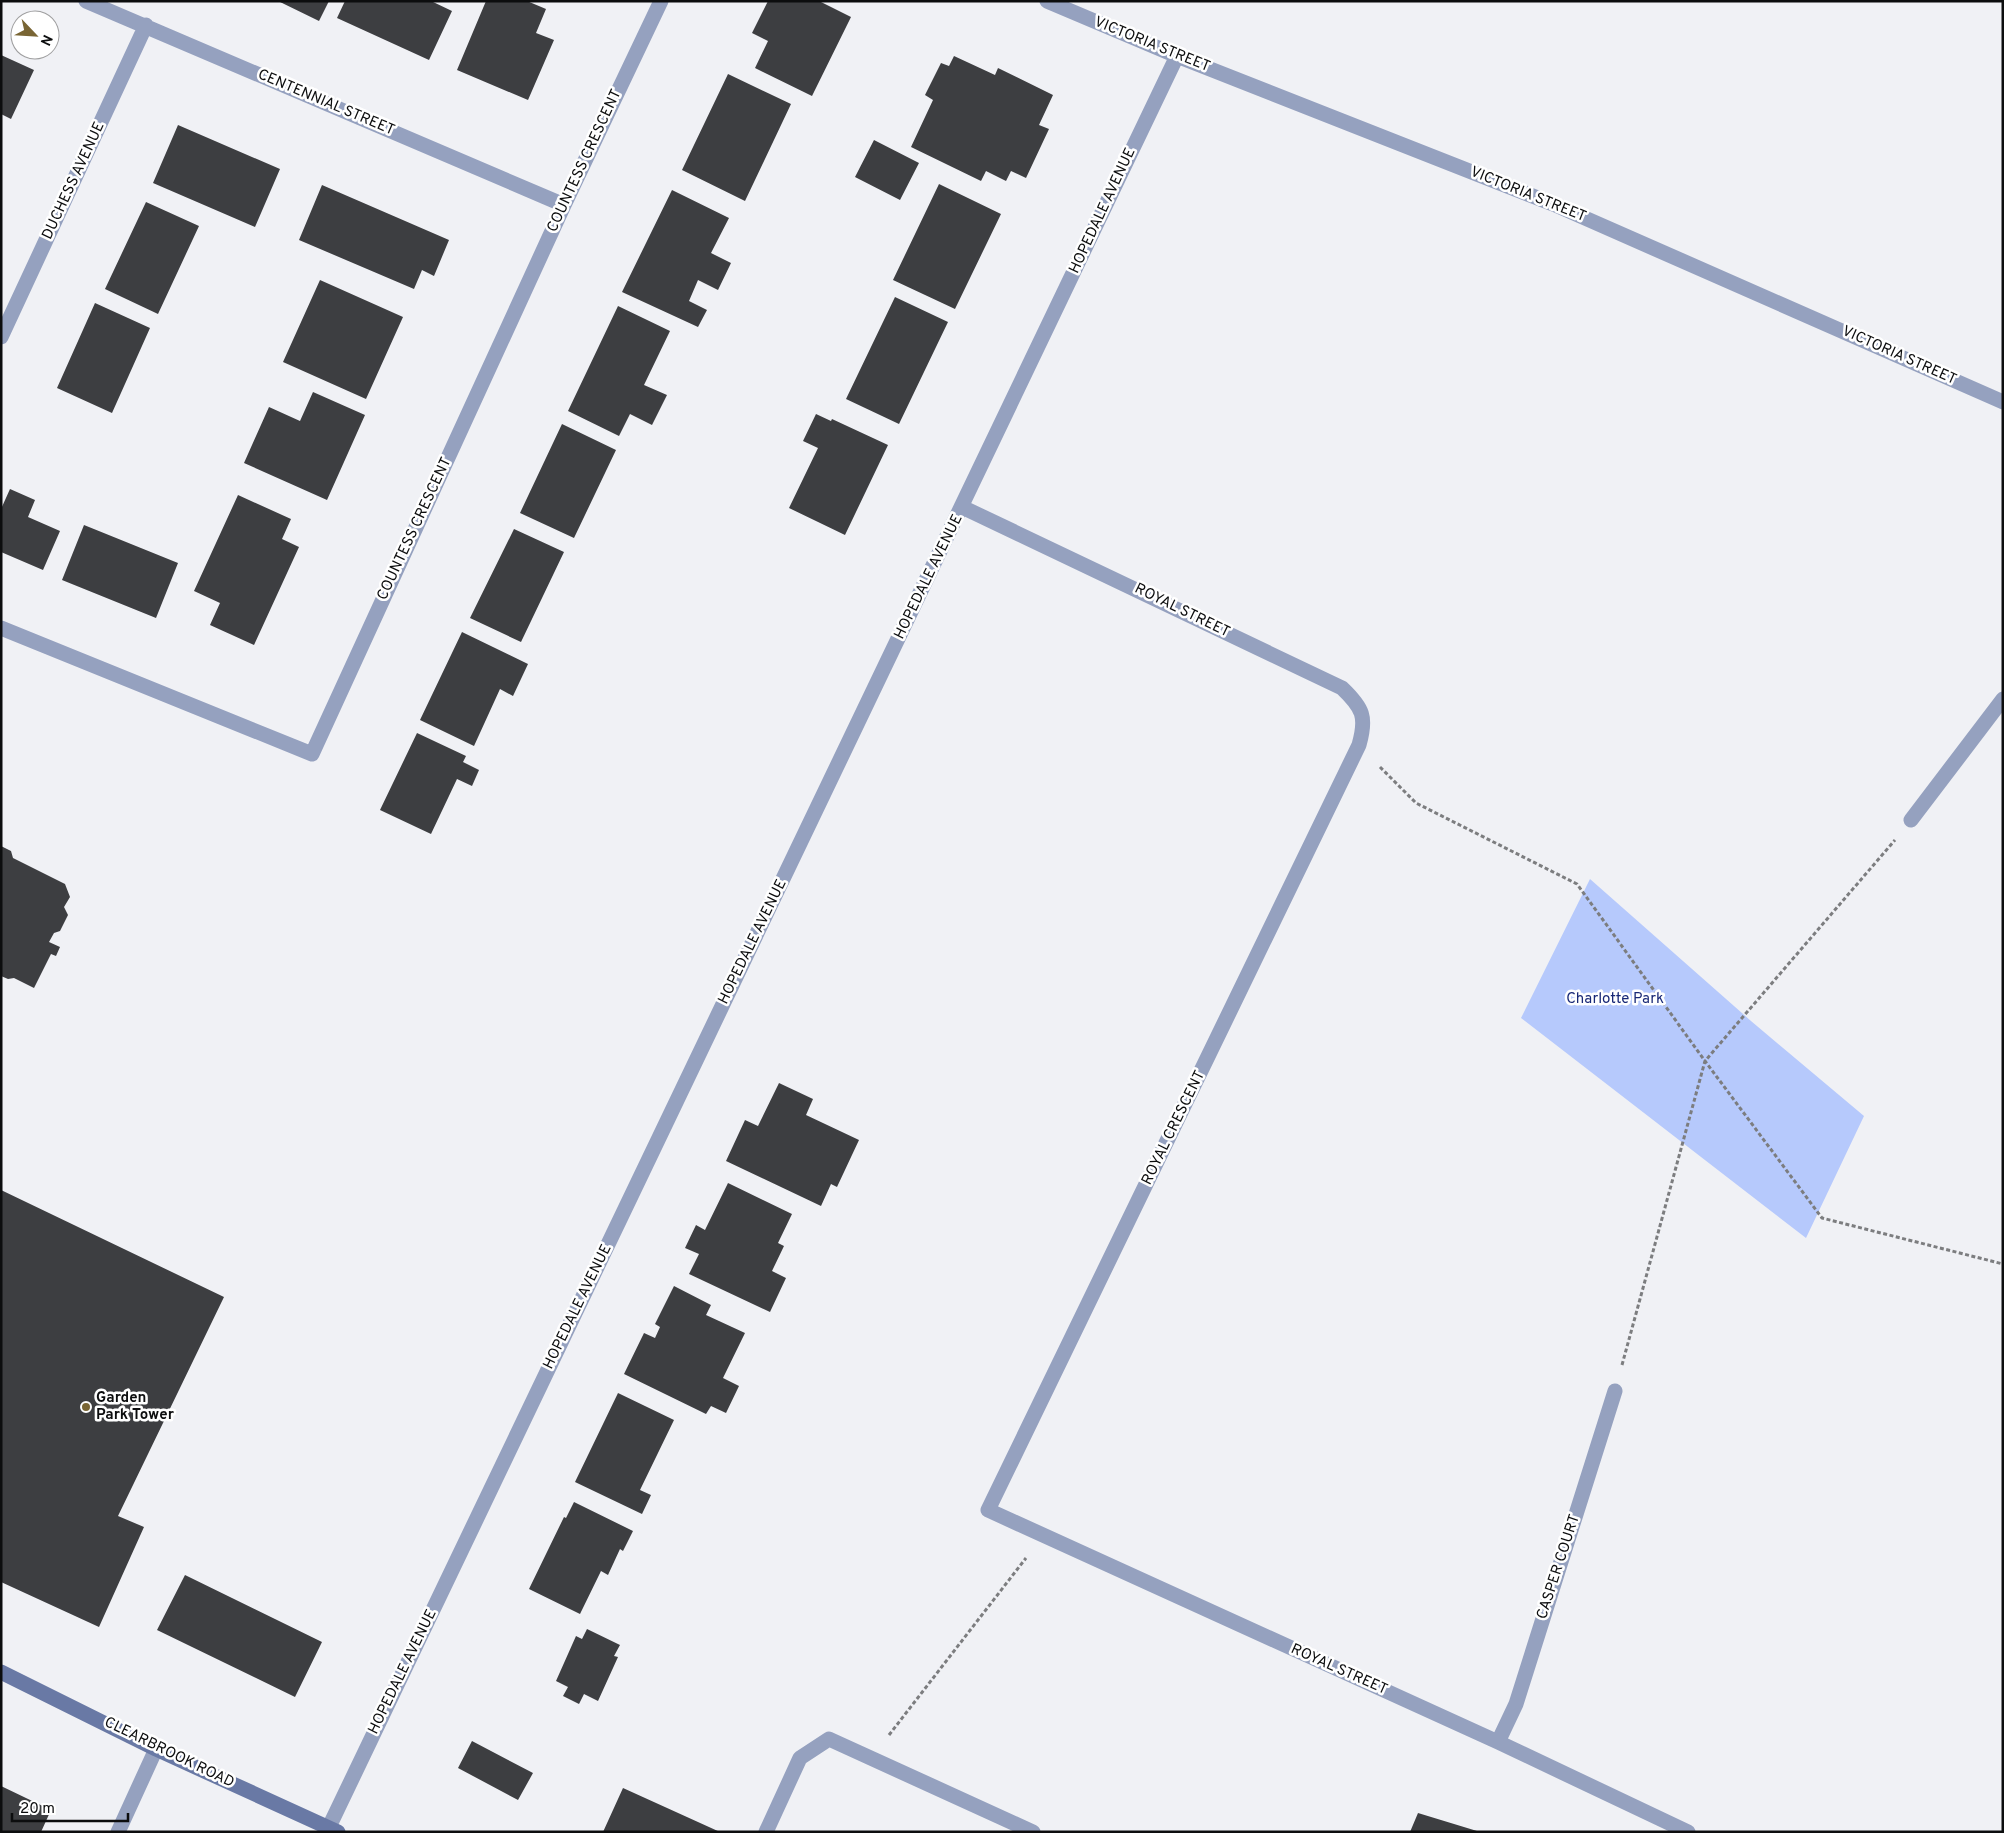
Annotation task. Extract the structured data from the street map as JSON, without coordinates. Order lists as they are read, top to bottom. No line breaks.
{"streets":{"main road":["CLEARBROOK ROAD"],"street":["VICTORIA STREET","CENTENNIAL STREET","COUNTESS CRESCENT","DUCHESS AVENUE","HOPEDALE AVENUE","ROYAL STREET","ROYAL CRESCENT","CASPER COURT"]},"crossings":[["VICTORIA STREET","HOPEDALE AVENUE"],["CENTENNIAL STREET","COUNTESS CRESCENT"],["CENTENNIAL STREET","DUCHESS AVENUE"],["HOPEDALE AVENUE","ROYAL STREET"],["HOPEDALE AVENUE","CLEARBROOK ROAD"],["ROYAL STREET","ROYAL CRESCENT"],["ROYAL STREET","CASPER COURT"]],"parks":["Charlotte Park"],"places":["Garden Park Tower"],"scale_bar":"20 m","north":"bottom right"}
